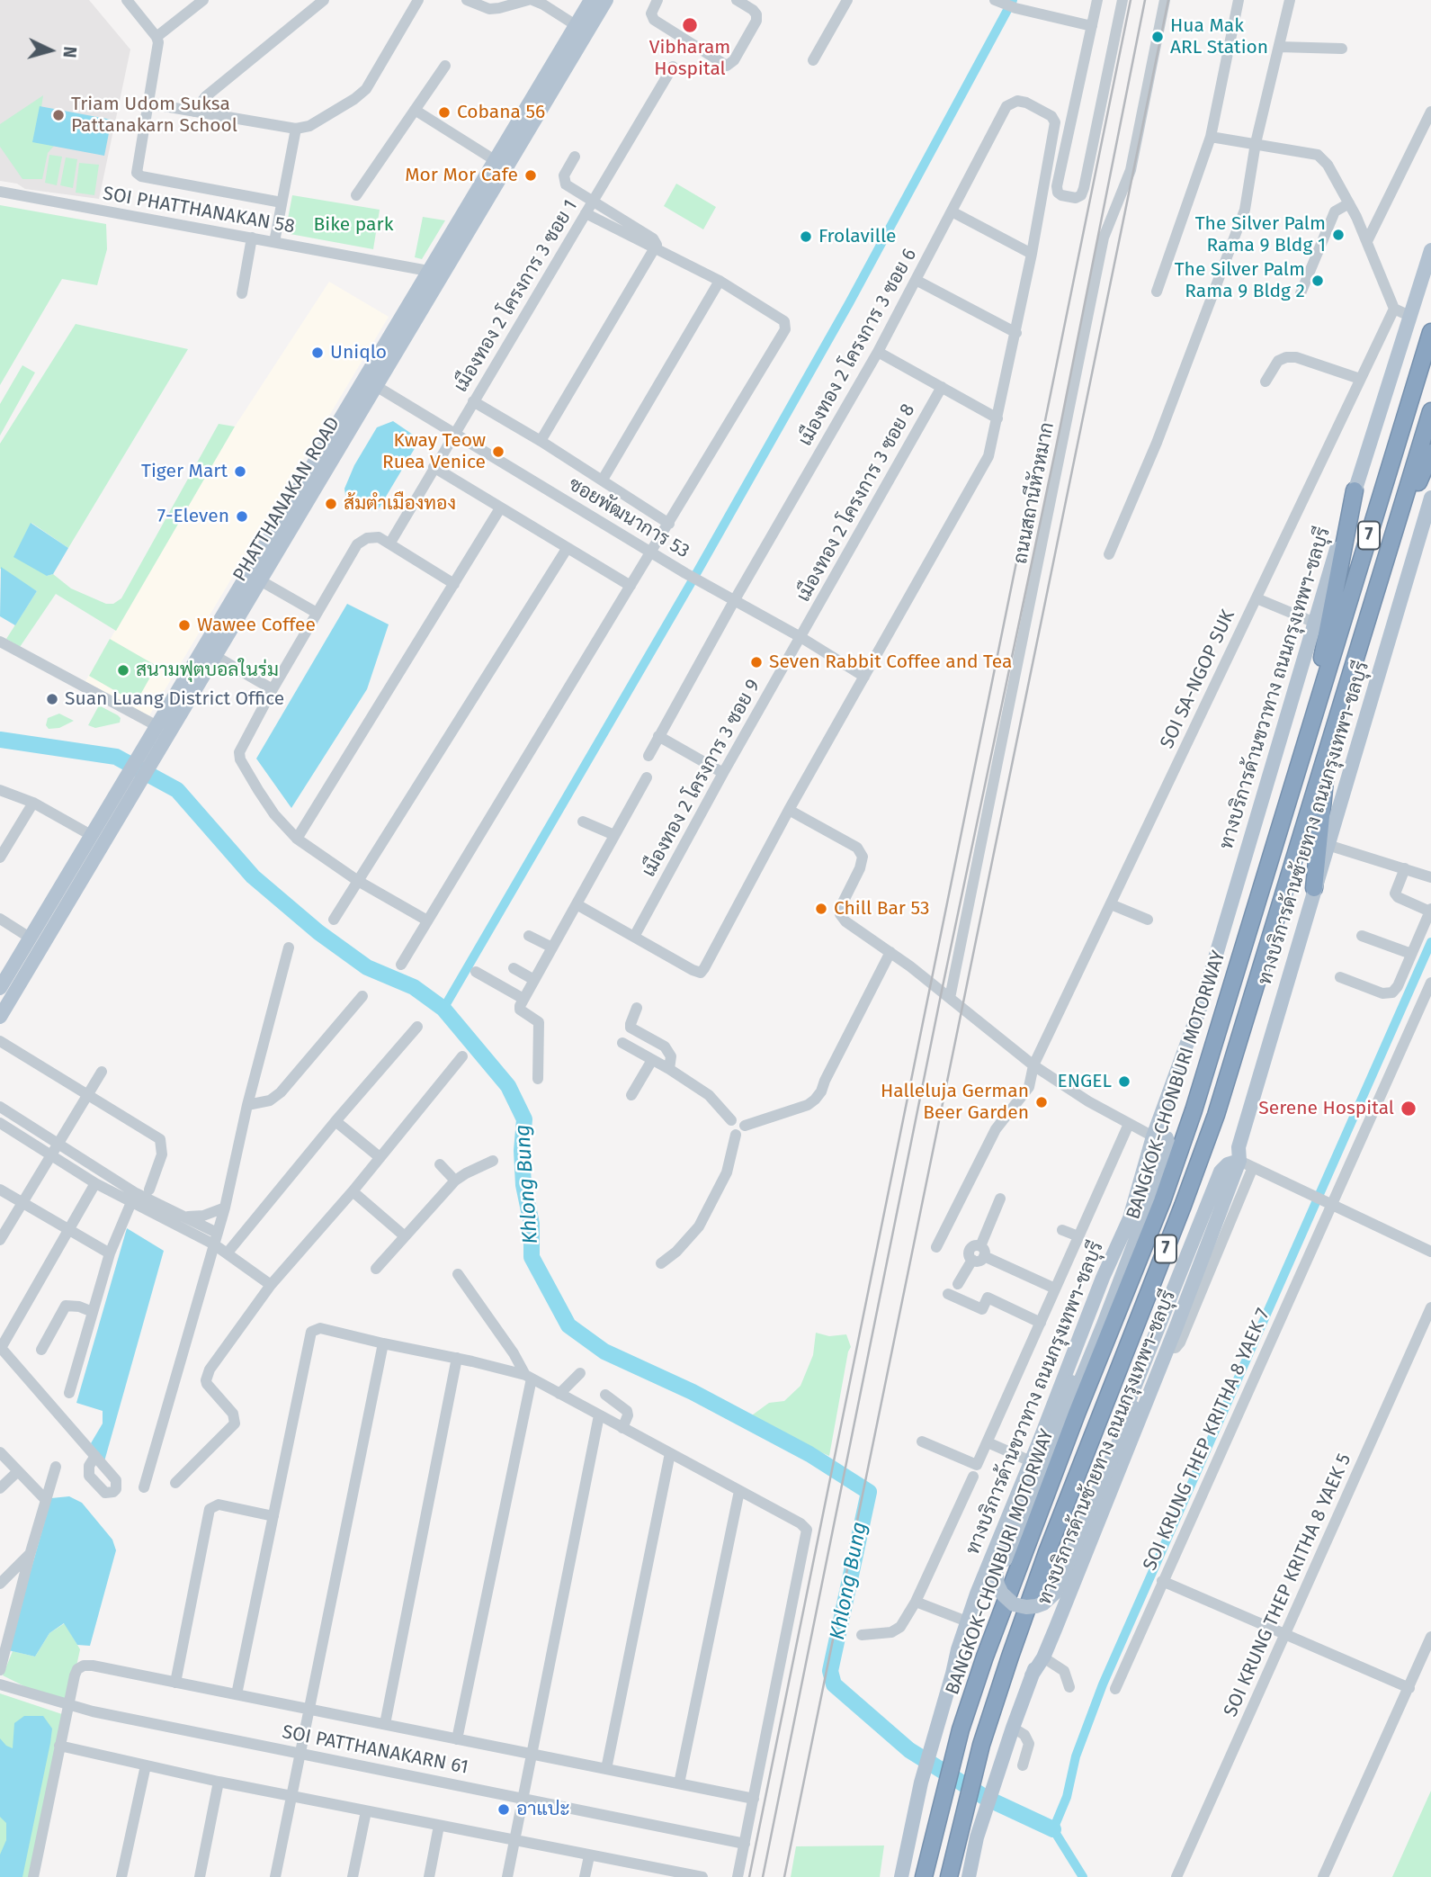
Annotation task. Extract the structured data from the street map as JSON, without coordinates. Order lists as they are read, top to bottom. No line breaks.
{"streets":{"highway":["7","BANGKOK-CHONBURI MOTORWAY"],"main road":["PHATTHANAKAN ROAD","ทางบริการด้านขวาทาง ถนนกรุงเทพฯ-ชลบุรี","ทางบริการด้านซ้ายทาง ถนนกรุงเทพฯ-ชลบุรี"],"street":["SOI PHATTHANAKAN 58","เมืองทอง 2 โครงการ 3 ซอย 1","เมืองทอง 2 โครงการ 3 ซอย 6","ถนนสถานีหัวหมาก","เมืองทอง 2 โครงการ 3 ซอย 8","ซอยพัฒนาการ 53","SOI SA-NGOP SUK","เมืองทอง 2 โครงการ 3 ซอย 9","SOI KRUNG THEP KRITHA 8 YAEK 7","SOI KRUNG THEP KRITHA 8 YAEK 5","SOI PATTHANAKARN 61"]},"crossings":[["SOI PHATTHANAKAN 58","PHATTHANAKAN ROAD"],["เมืองทอง 2 โครงการ 3 ซอย 1","ซอยพัฒนาการ 53"],["เมืองทอง 2 โครงการ 3 ซอย 6","ซอยพัฒนาการ 53"],["PHATTHANAKAN ROAD","ซอยพัฒนาการ 53"],["เมืองทอง 2 โครงการ 3 ซอย 8","ซอยพัฒนาการ 53"],["เมืองทอง 2 โครงการ 3 ซอย 8","เมืองทอง 2 โครงการ 3 ซอย 9"],["ซอยพัฒนาการ 53","เมืองทอง 2 โครงการ 3 ซอย 9"]],"water":["Khlong Bung"],"parks":["Bike park"],"places":["Vibharam Hospital","Hua Mak ARL Station","Cobana 56","Triam Udom Suksa Pattanakarn School","Mor Mor Cafe","The Silver Palm Rama 9 Bldg 1","Frolaville","The Silver Palm Rama 9 Bldg 2","Uniqlo","Kway Teow Ruea Venice","Tiger Mart","ส้มตำเมืองทอง","7-Eleven","Wawee Coffee","Seven Rabbit Coffee and Tea","สนามฟุตบอลในร่ม","Suan Luang District Office","Chill Bar 53","ENGEL","Halleluja German Beer Garden","Serene Hospital","อาแปะ"],"north":"right"}
